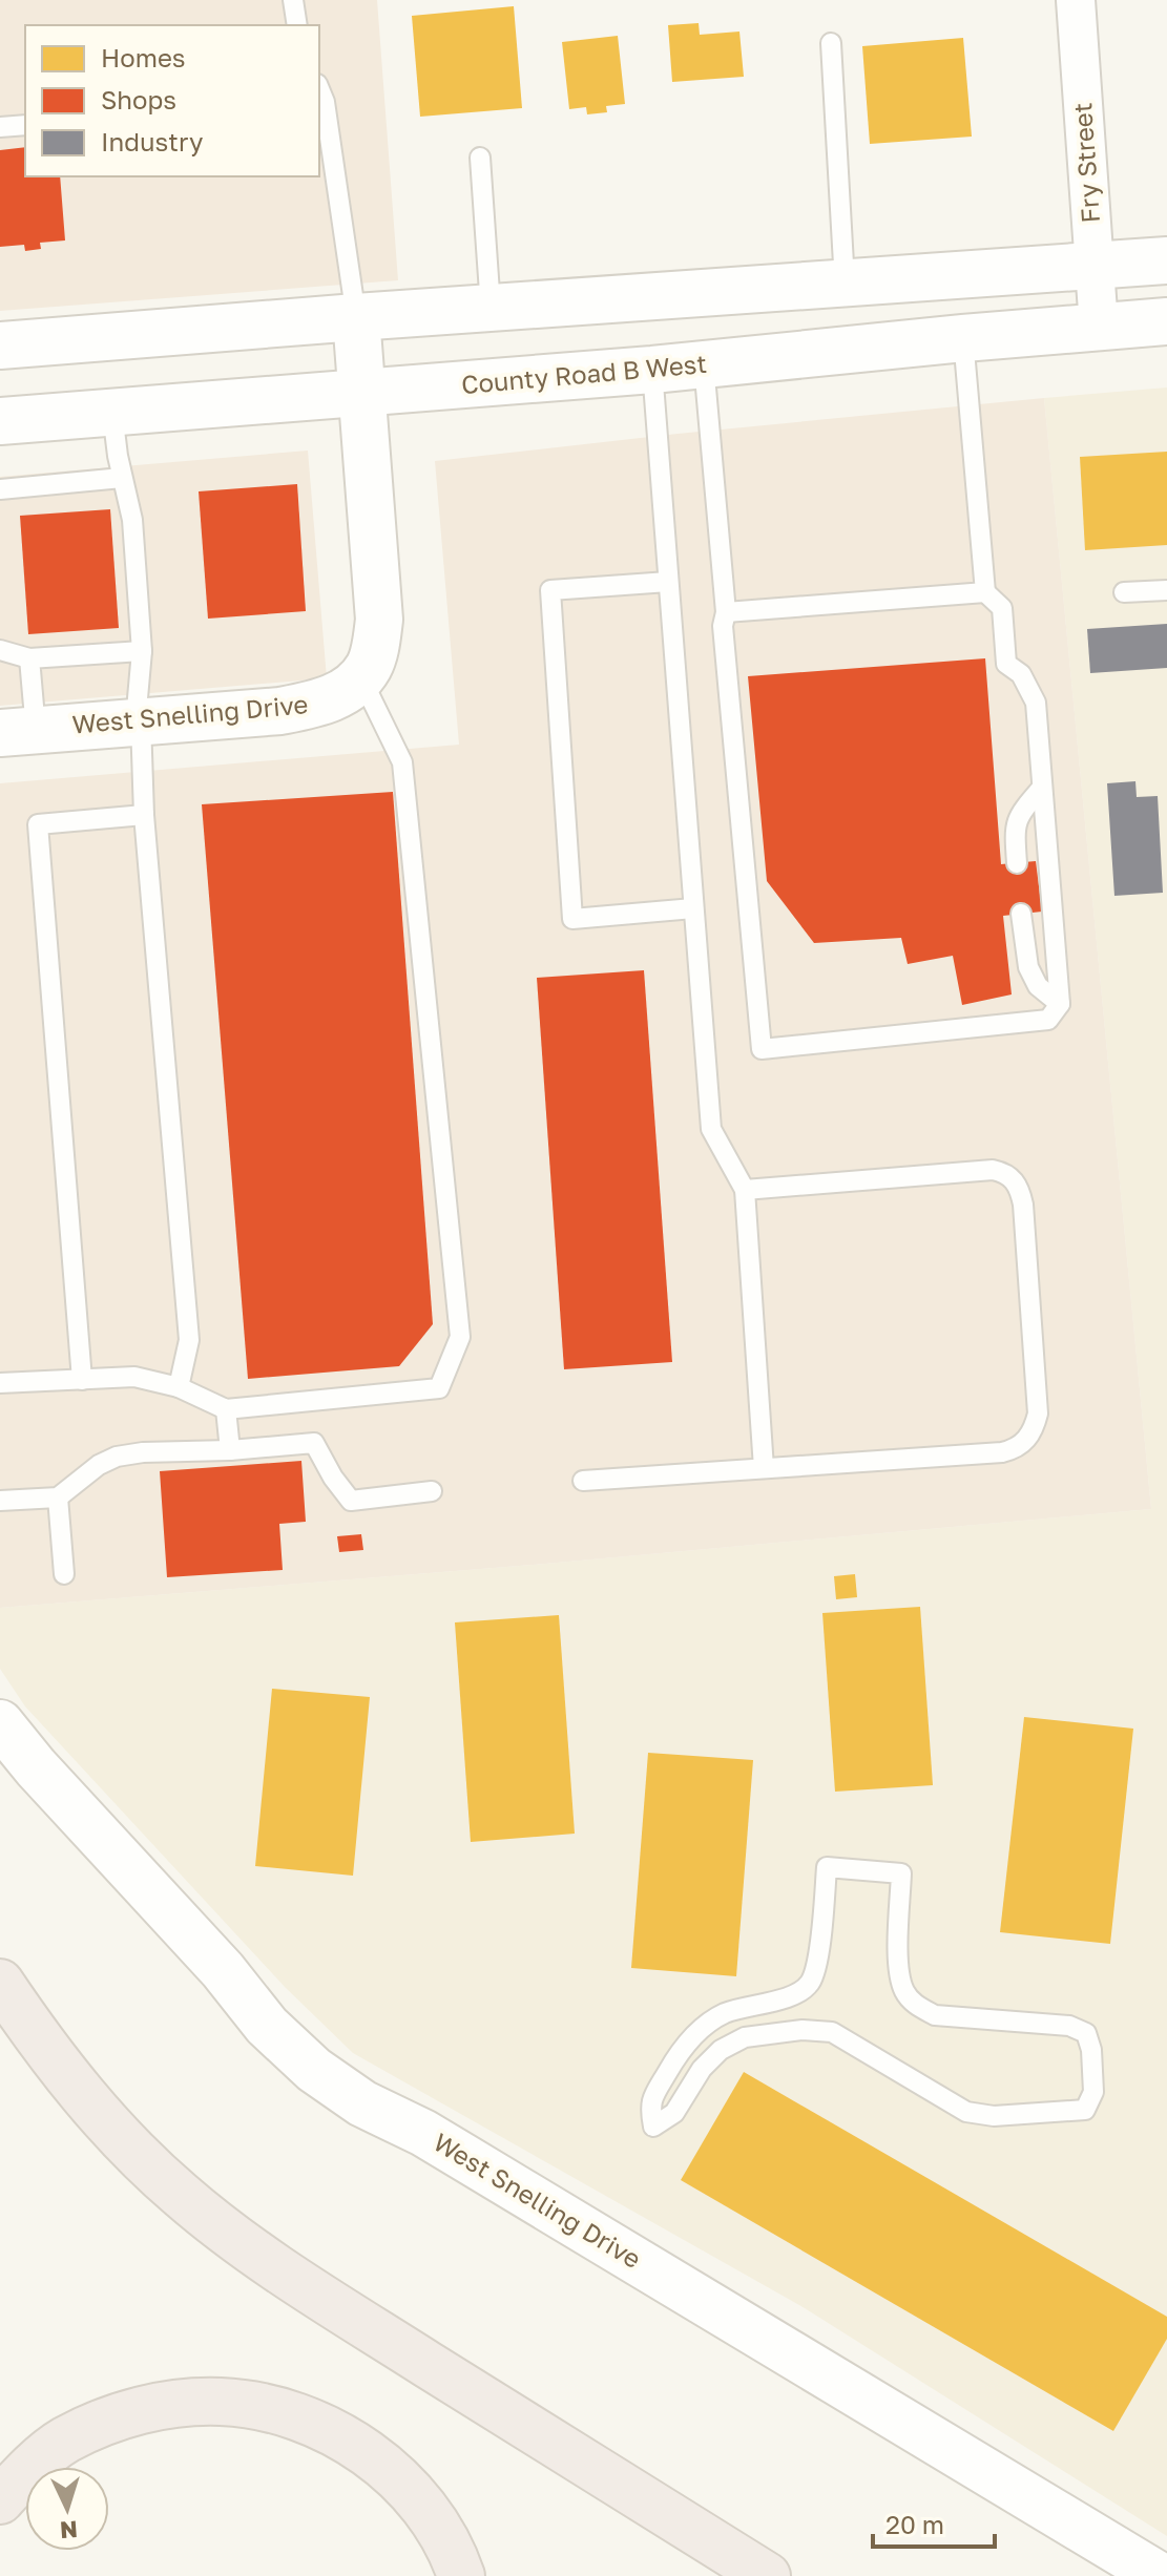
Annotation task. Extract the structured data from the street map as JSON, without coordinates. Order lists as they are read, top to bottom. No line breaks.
{"streets":{"street":["Fry Street","County Road B West","West Snelling Drive"]},"crossings":[["Fry Street","County Road B West"]],"legend":["Homes","Shops","Industry"],"scale_bar":"20 m","north":"bottom"}
